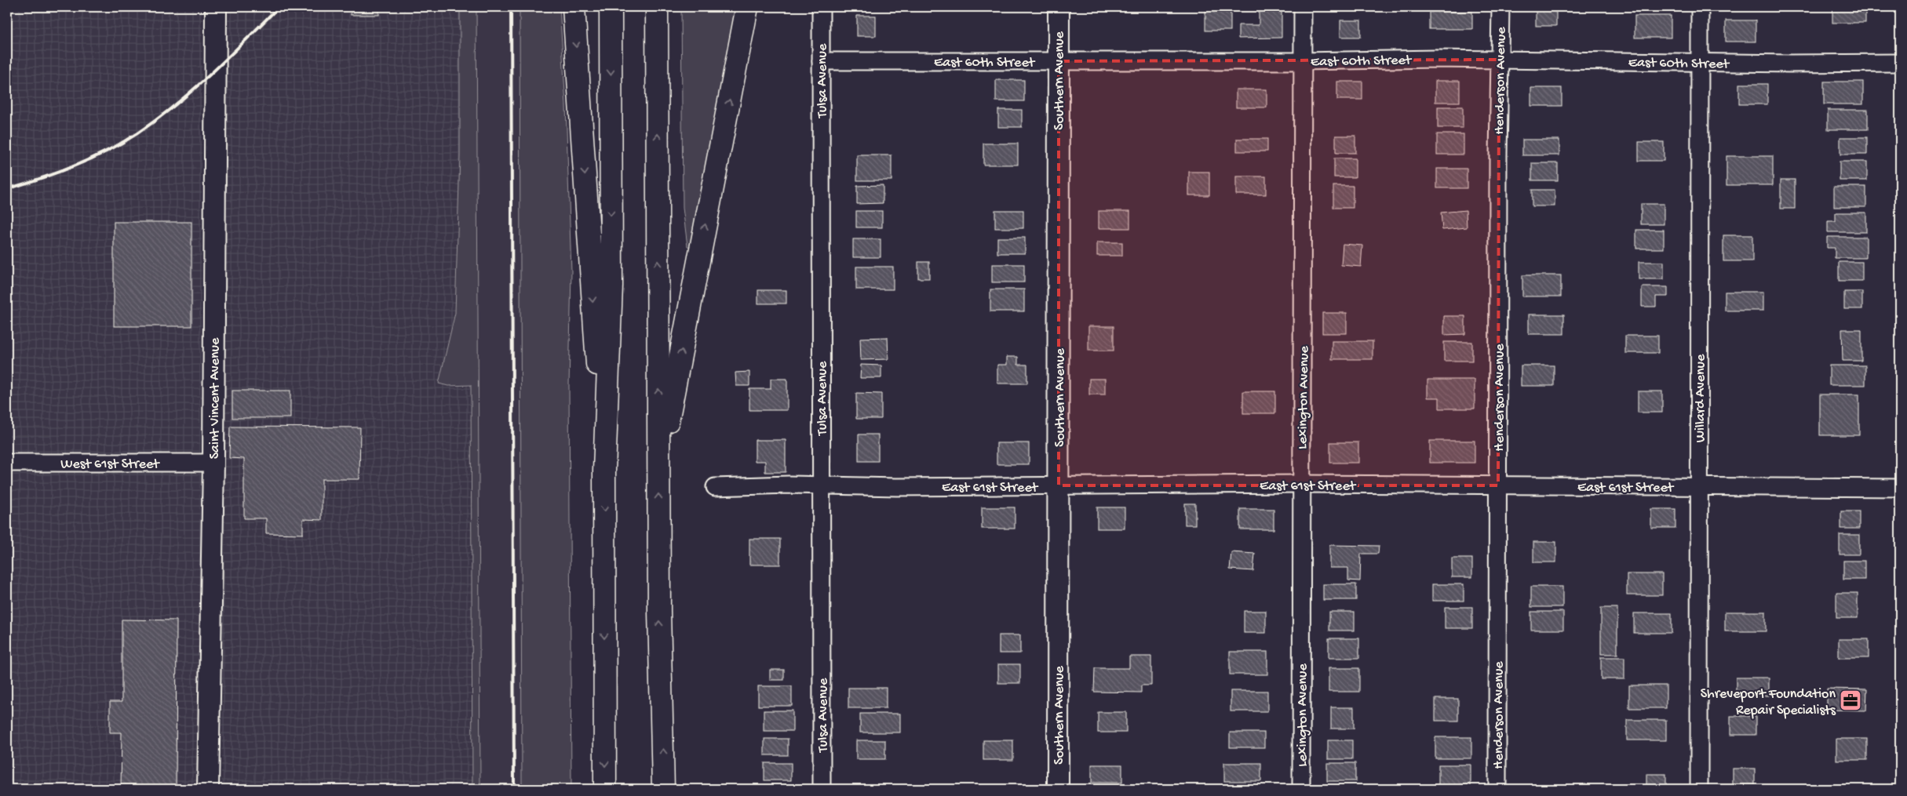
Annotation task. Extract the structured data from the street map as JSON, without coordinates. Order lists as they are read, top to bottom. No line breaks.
{"streets":{"street":["East 60th Street","Tulsa Avenue","Southern Avenue","Henderson Avenue","Lexington Avenue","Saint Vincent Avenue","Willard Avenue","West 61st Street","East 61st Street"]},"crossings":[["East 60th Street","Tulsa Avenue"],["East 60th Street","Southern Avenue"],["East 60th Street","Henderson Avenue"],["East 60th Street","Lexington Avenue"],["East 60th Street","Willard Avenue"],["Tulsa Avenue","East 61st Street"],["Southern Avenue","East 61st Street"],["Henderson Avenue","East 61st Street"],["Lexington Avenue","East 61st Street"],["Saint Vincent Avenue","West 61st Street"],["Willard Avenue","East 61st Street"]],"places":{"office":["Shreveport Foundation Repair Specialists"]}}
